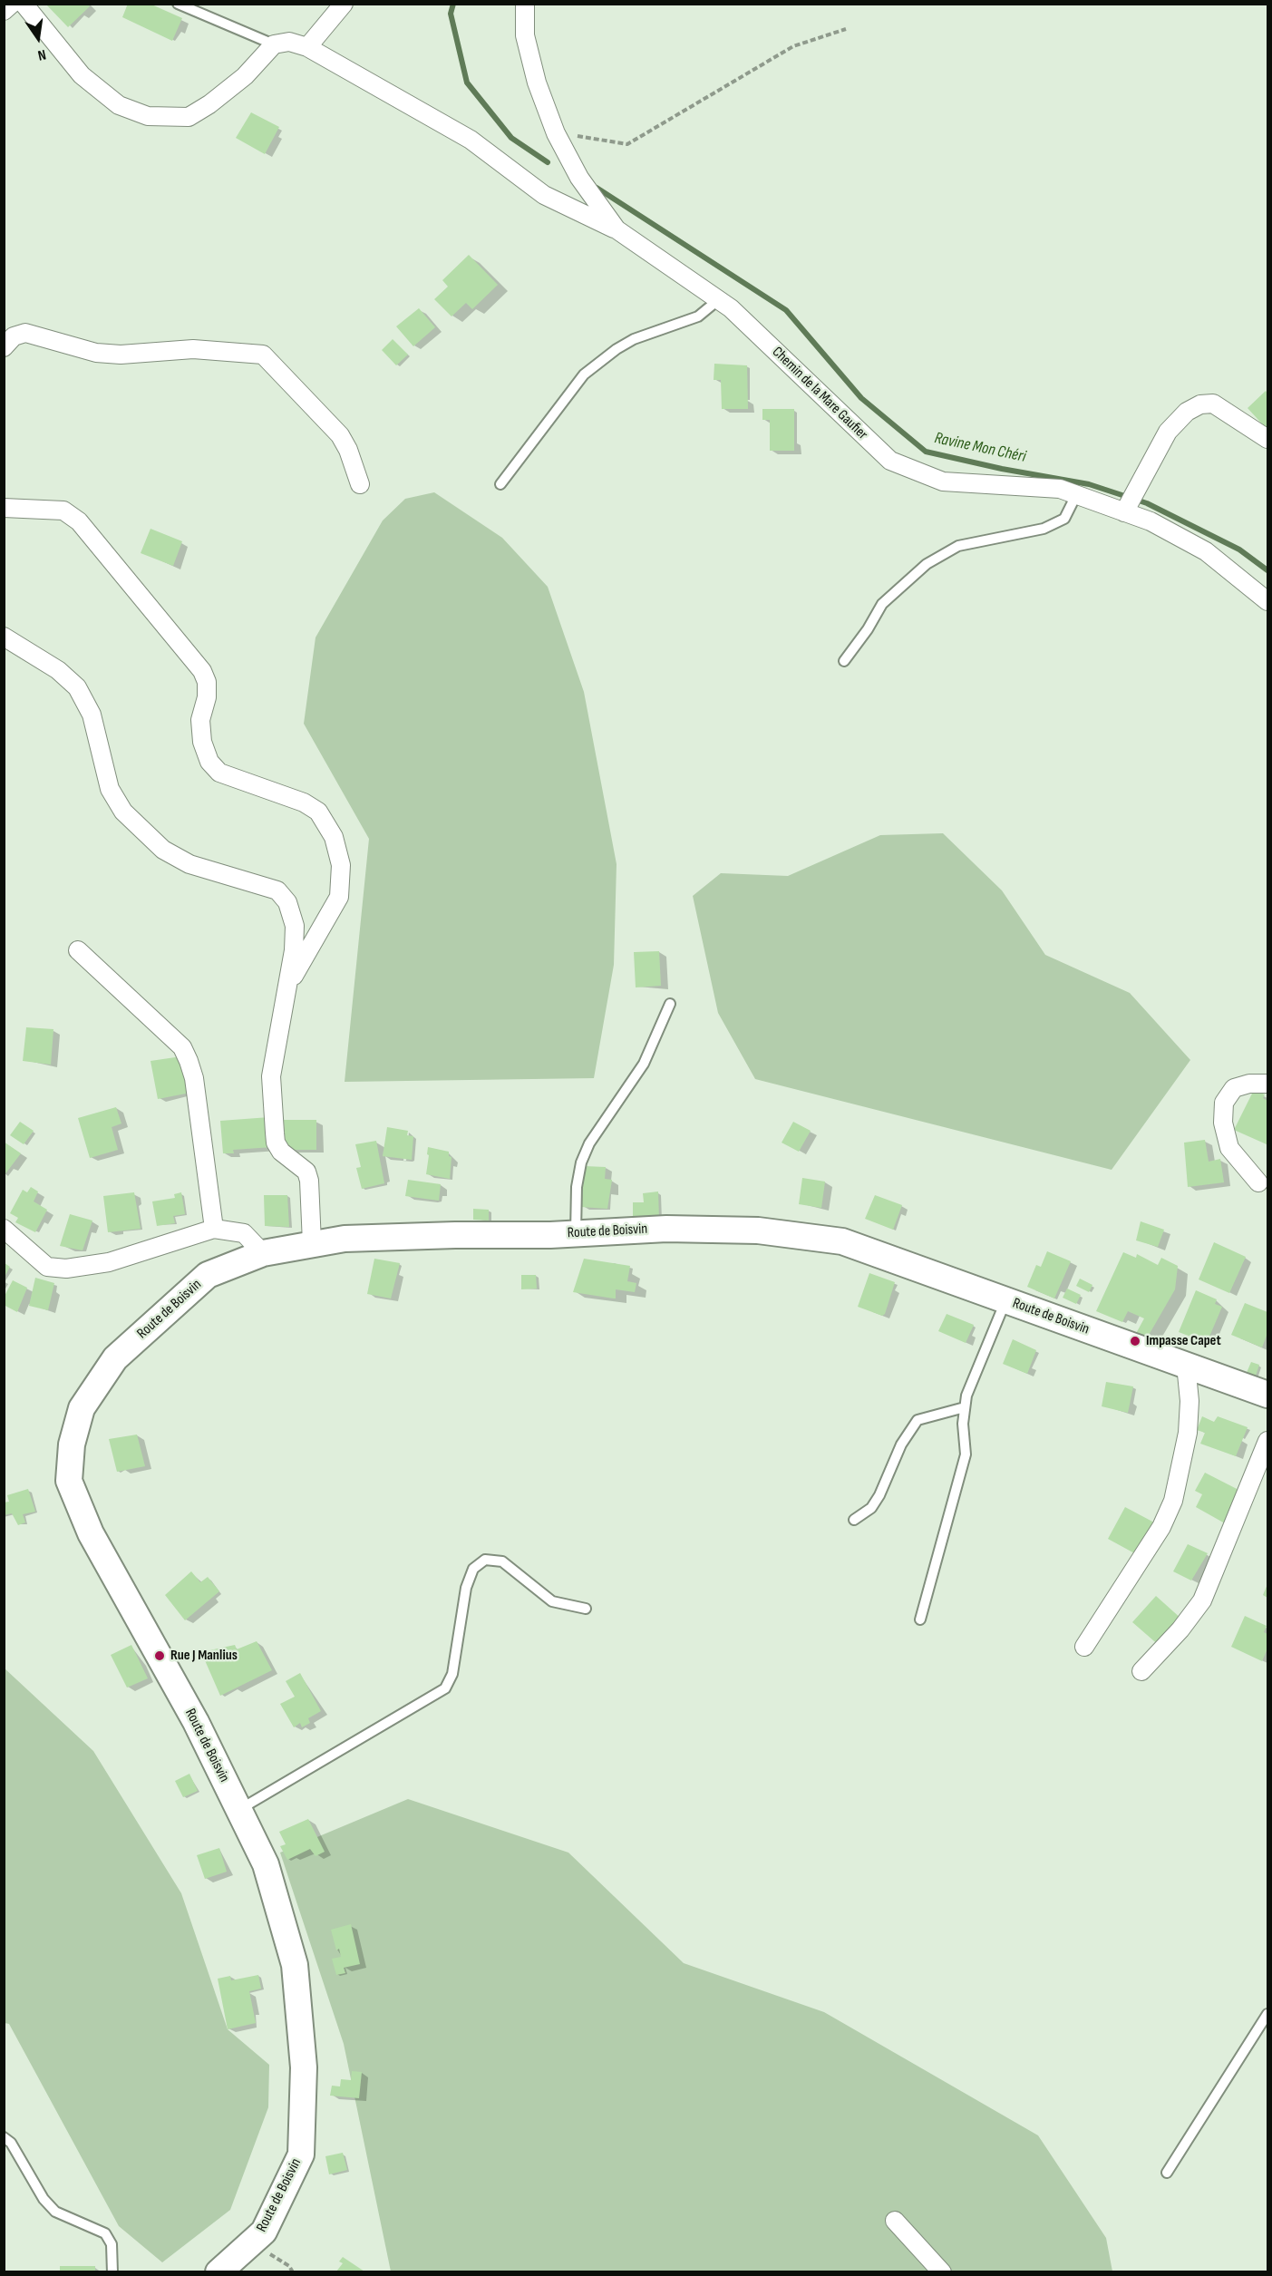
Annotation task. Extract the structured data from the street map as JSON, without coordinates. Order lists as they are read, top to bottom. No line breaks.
{"streets":{"main road":["Route de Boisvin"],"street":["Chemin de la Mare Gaufier"]},"water":["Ravine Mon Chéri"],"places":["Impasse Capet","Rue J Manlius"],"north":"bottom"}
